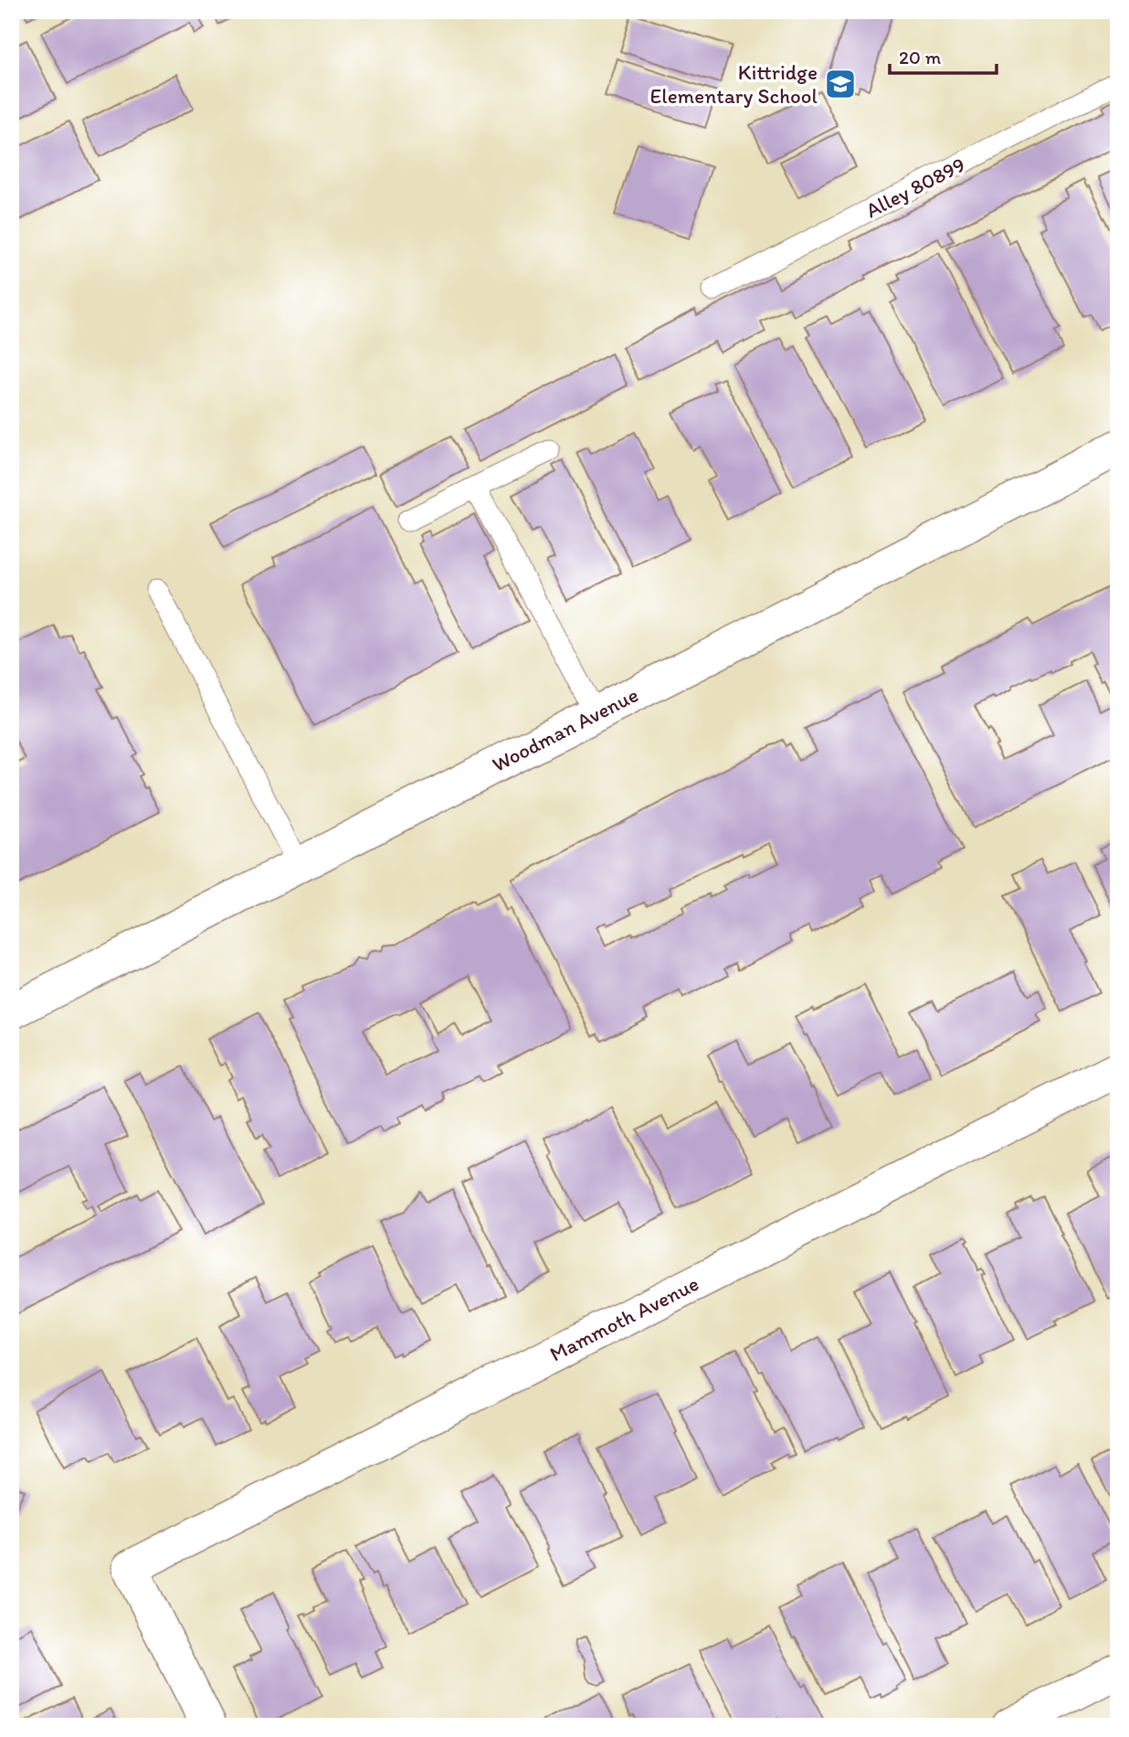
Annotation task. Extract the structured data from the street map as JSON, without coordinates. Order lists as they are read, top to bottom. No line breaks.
{"streets":{"street":["Woodman Avenue","Mammoth Avenue"],"lane":["Alley 80899"]},"places":{"school or university":["Kittridge Elementary School"]},"scale_bar":"20 m"}
